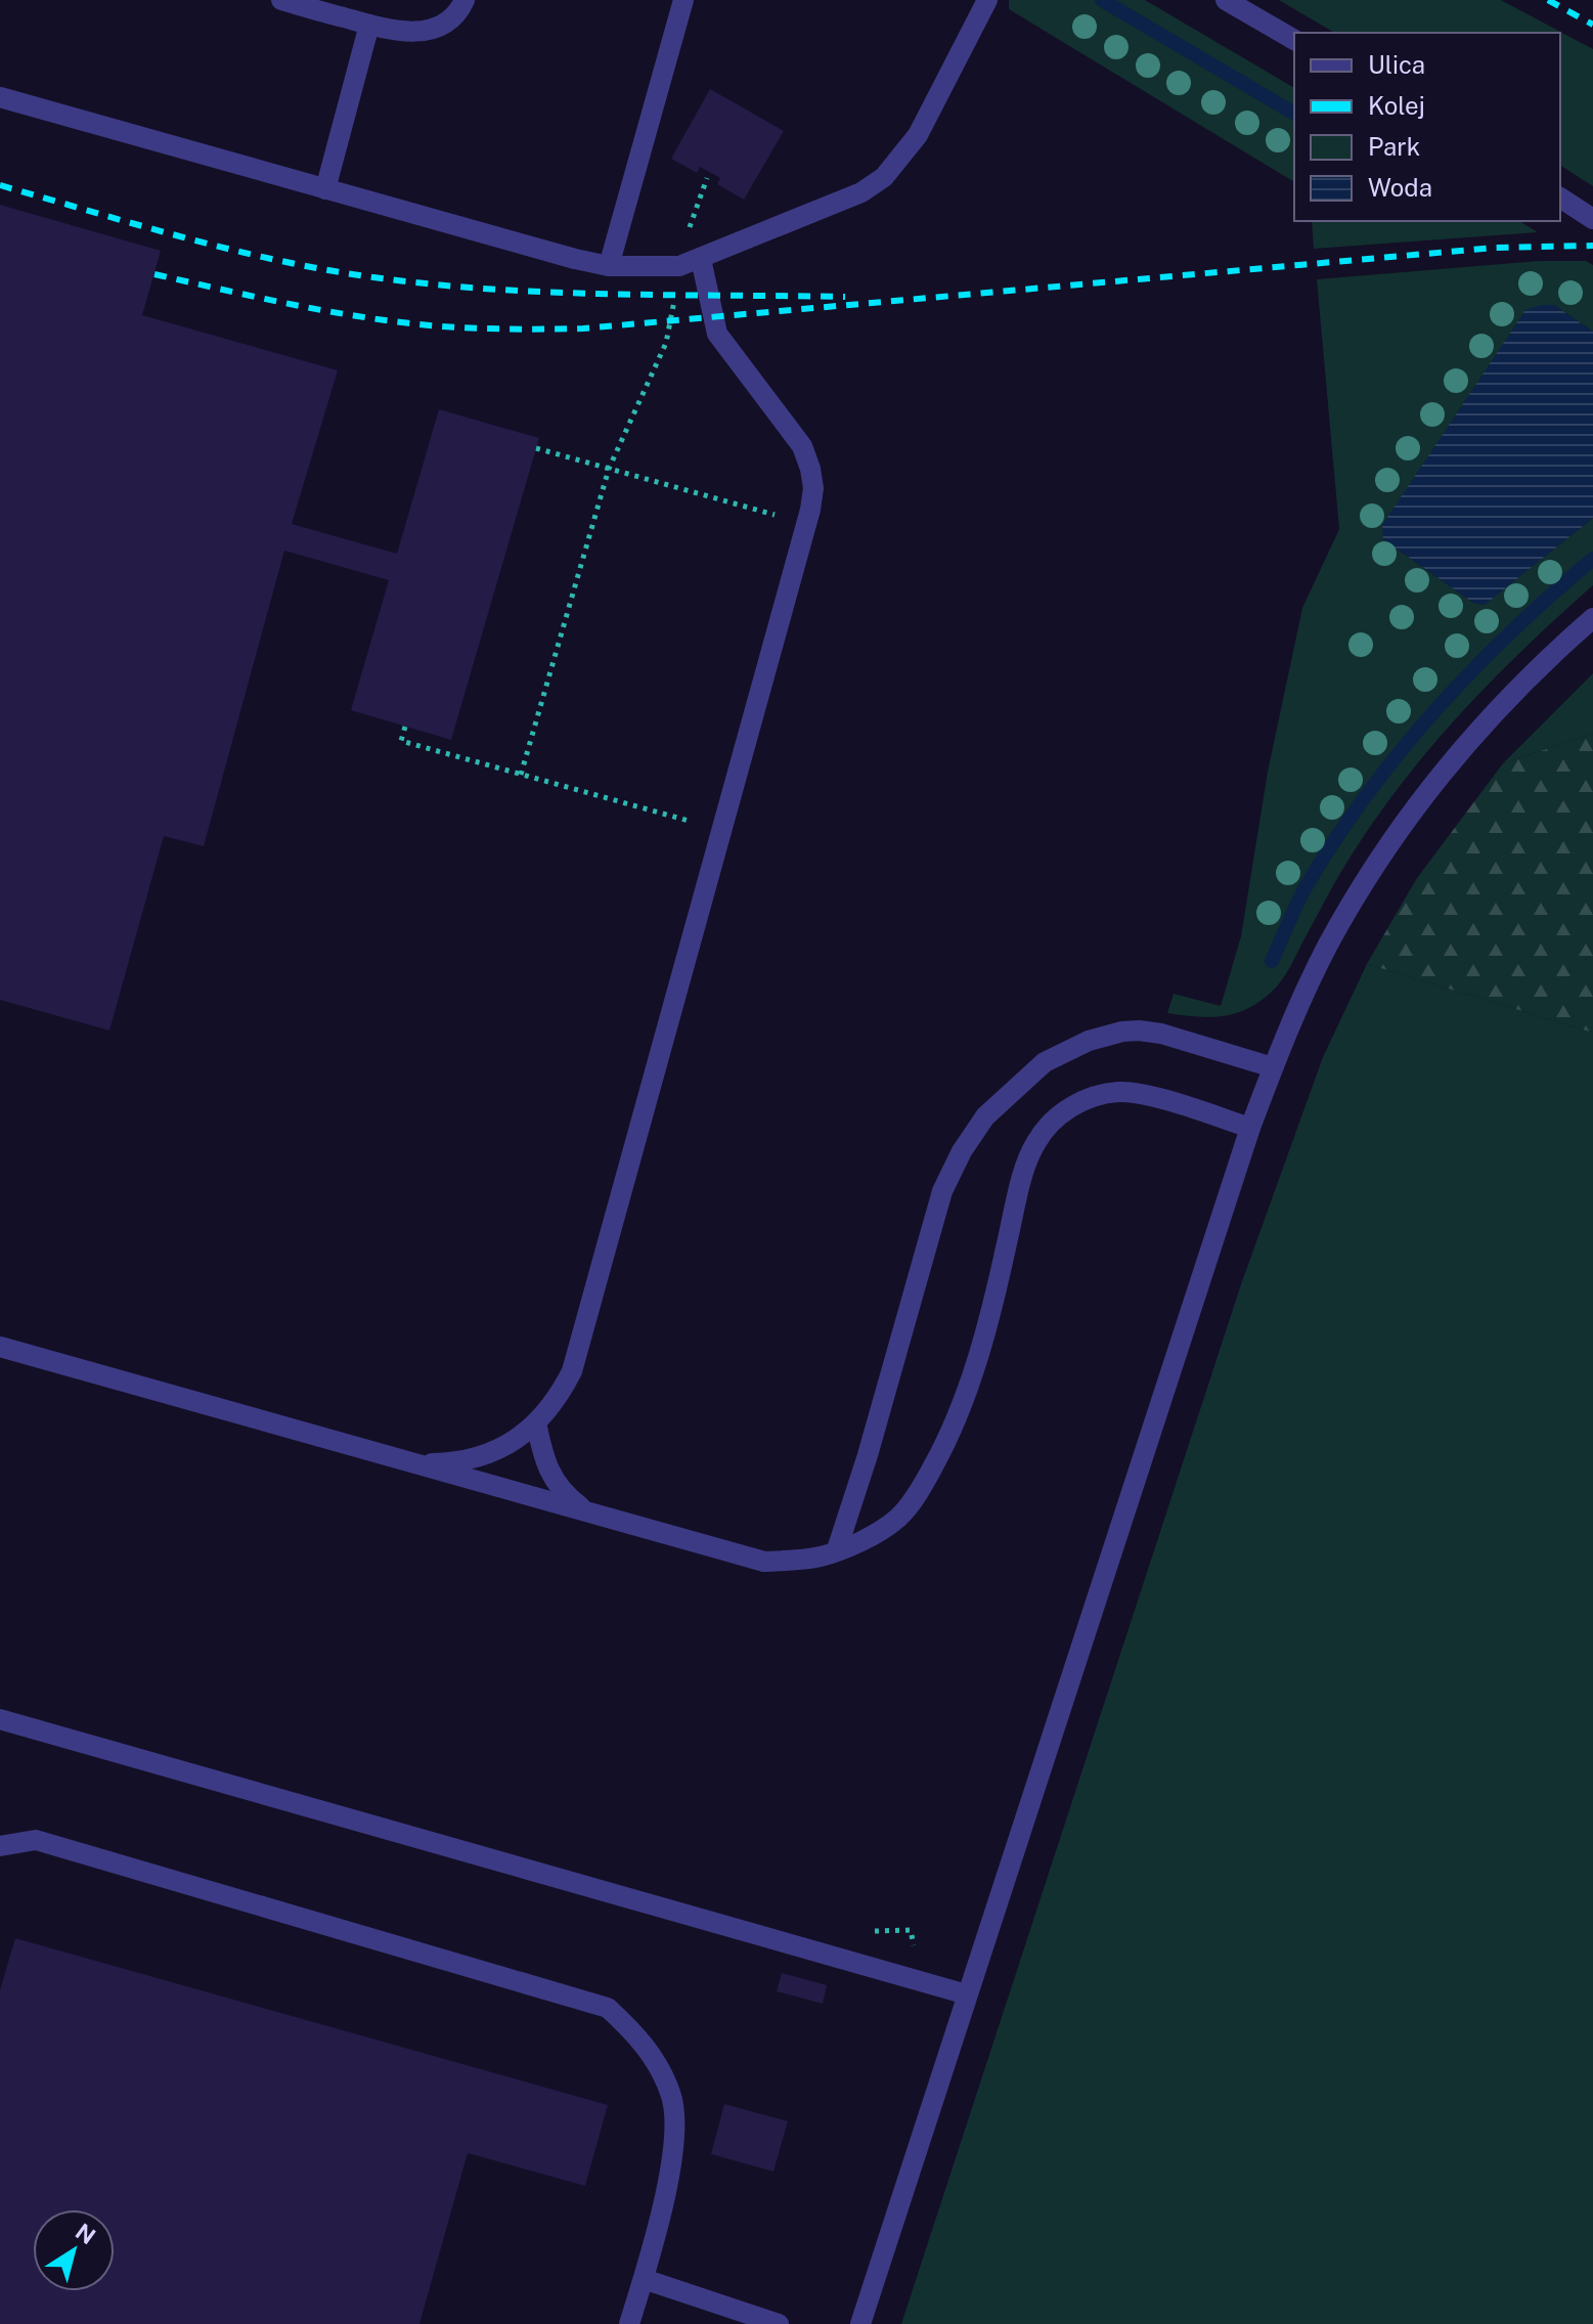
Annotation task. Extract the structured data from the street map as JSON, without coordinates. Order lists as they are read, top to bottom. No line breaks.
{"legend":["Ulica","Kolej","Park","Woda"],"north":"top right"}
